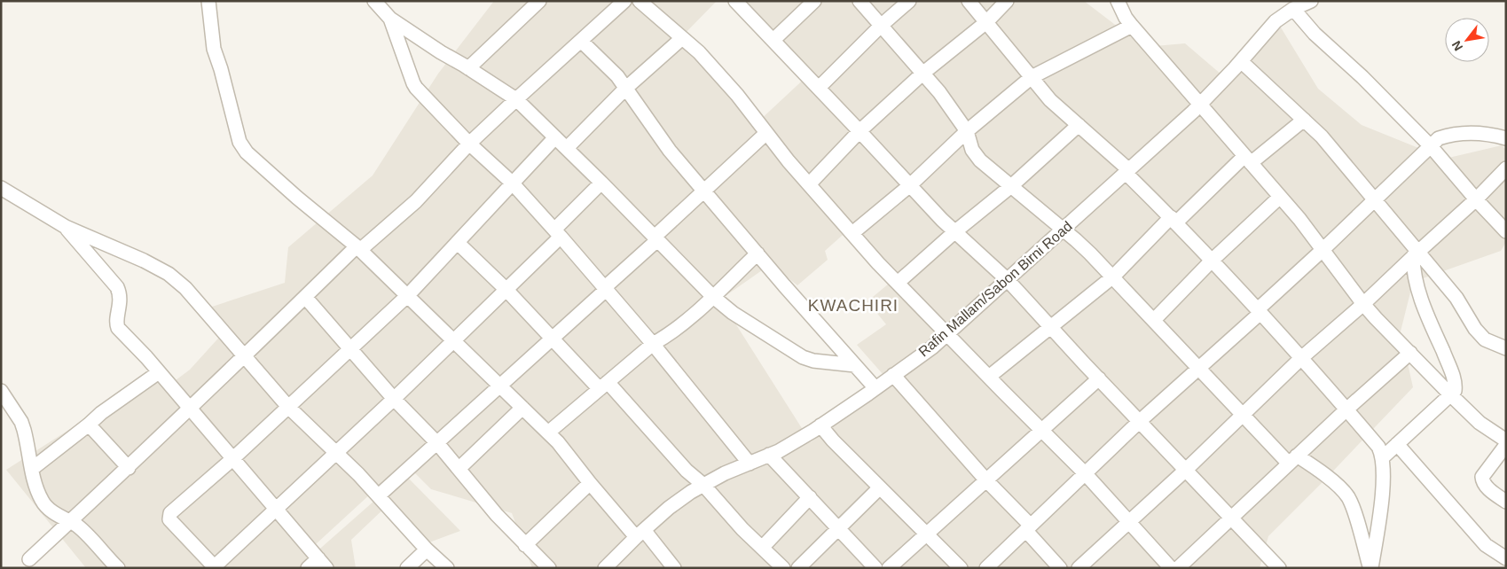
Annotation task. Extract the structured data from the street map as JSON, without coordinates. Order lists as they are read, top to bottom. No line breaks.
{"streets":{"street":["Rafin Mallam/Sabon Birni Road"]},"districts":["KWACHIRI"],"north":"bottom left"}
